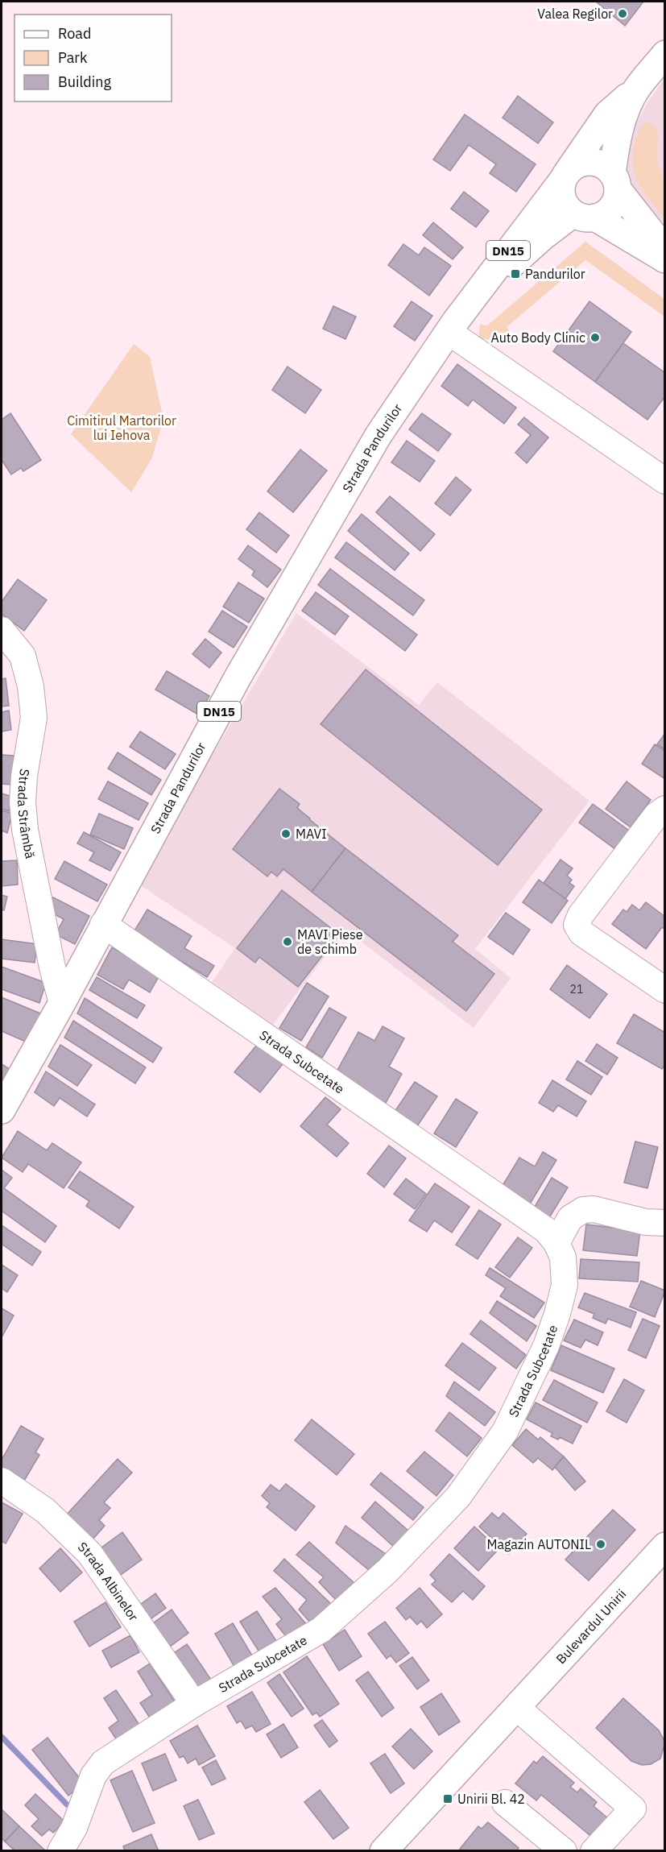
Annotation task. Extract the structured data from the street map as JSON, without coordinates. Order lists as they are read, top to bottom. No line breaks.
{"streets":{"main road":["DN15","Strada Pandurilor","Bulevardul Unirii"],"street":["Strada Strâmbă","Strada Subcetate","Strada Albinelor"]},"crossings":[["DN15","Strada Pandurilor"],["Strada Pandurilor","Strada Strâmbă"],["Strada Pandurilor","Strada Subcetate"],["Strada Subcetate","Strada Albinelor"]],"parks":["Cimitirul Martorilor lui Iehova"],"places":{"other":["Valea Regilor","Auto Body Clinic","MAVI","MAVI Piese de schimb","Magazin AUTONIL"],"transit":["Pandurilor","Unirii Bl. 42"]},"house_numbers":["21"],"legend":["Road","Park","Building"]}
